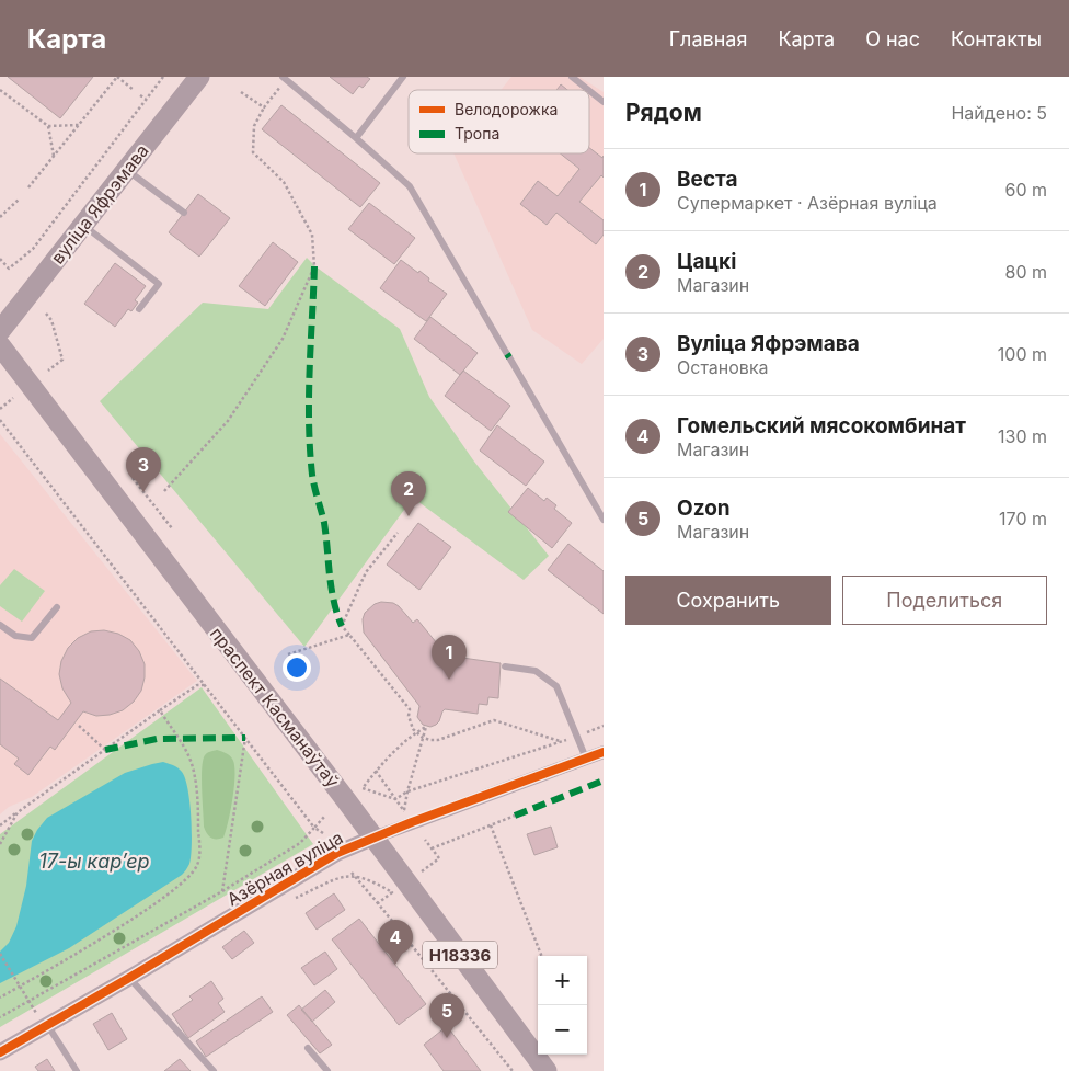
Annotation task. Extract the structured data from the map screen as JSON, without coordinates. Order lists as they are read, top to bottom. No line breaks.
{"streets":{"main road":["вуліца Яфрэмава","праспект Касманаўтаў","Н18336"],"street":["Азёрная вуліца"]},"crossings":[["праспект Касманаўтаў","Азёрная вуліца"]],"water":["17-ы кар’ер"],"legend":["Велодорожка","Тропа"],"page":{"header":"Карта","nav":["Главная","Карта","О нас","Контакты"],"heading":["Рядом","Найдено: 5"],"list":[{"mark":"1","name":"Веста","note":"Супермаркет · Азёрная вуліца","value":"60 m"},{"mark":"2","name":"Цацкі","note":"Магазин","value":"80 m"},{"mark":"3","name":"Вуліца Яфрэмава","note":"Остановка","value":"100 m"},{"mark":"4","name":"Гомельский мясокомбинат","note":"Магазин","value":"130 m"},{"mark":"5","name":"Ozon","note":"Магазин","value":"170 m"}],"pins":["3","2","1","4","5"],"buttons":["Сохранить","Поделиться"],"map_buttons":["+","−"]}}
